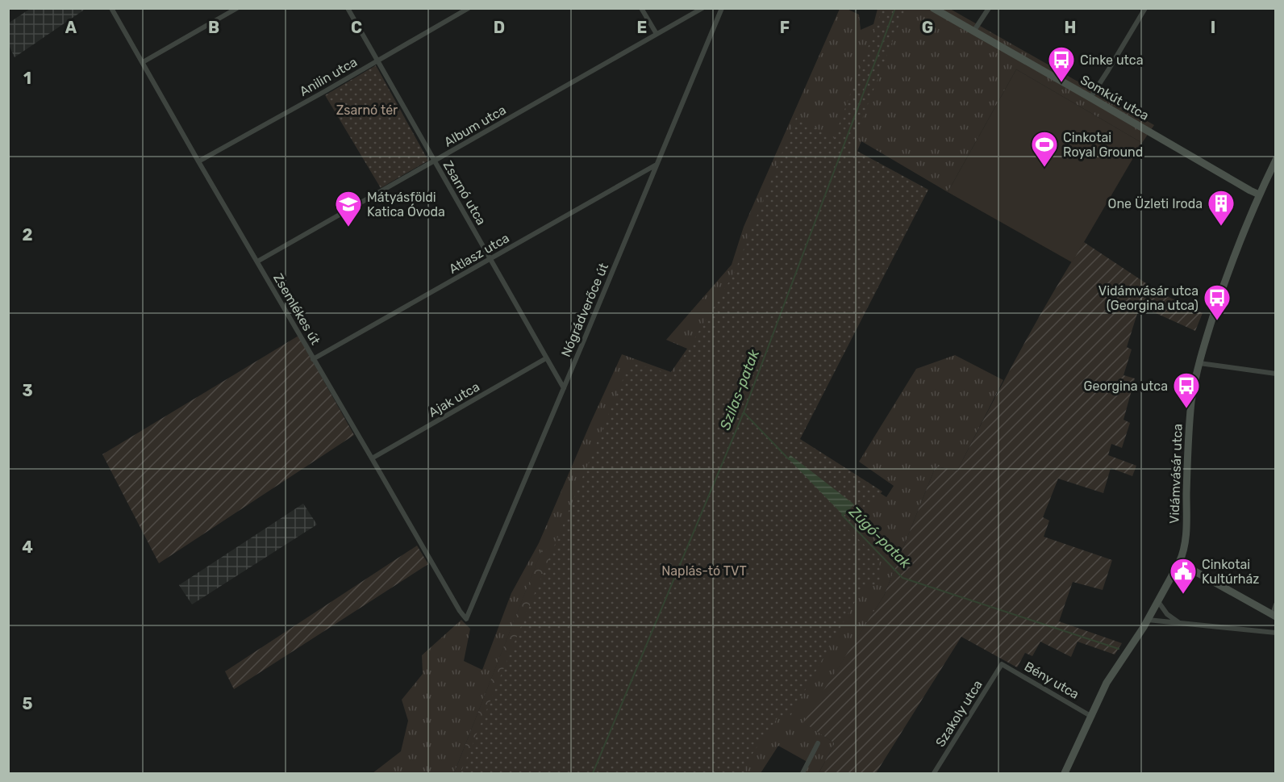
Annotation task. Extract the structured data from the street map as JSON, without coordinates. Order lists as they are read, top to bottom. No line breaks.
{"streets":{"main road":["Somkút utca","Vidámvásár utca"],"street":["Anilin utca","Album utca","Zsarnó utca","Atlasz utca","Zsemlékes út","Nógrádverőce út","Ajak utca","Bény utca","Szakoly utca"]},"crossings":[["Anilin utca","Zsarnó utca"],["Anilin utca","Zsemlékes út"],["Somkút utca","Vidámvásár utca"],["Album utca","Zsarnó utca"],["Album utca","Zsemlékes út"],["Zsarnó utca","Atlasz utca"],["Zsarnó utca","Nógrádverőce út"],["Zsarnó utca","Ajak utca"],["Atlasz utca","Zsemlékes út"],["Atlasz utca","Nógrádverőce út"],["Zsemlékes út","Nógrádverőce út"],["Zsemlékes út","Ajak utca"],["Vidámvásár utca","Bény utca"],["Bény utca","Szakoly utca"]],"water":["Szilas-patak","Zúgó-patak"],"parks":["Zsarnó tér","Naplás-tó TVT"],"places":{"bus stop":["Cinke utca","Vidámvásár utca (Georgina utca)","Georgina utca"],"sports":["Cinkotai Royal Ground"],"building":["One Üzleti Iroda"],"school or university":["Mátyásföldi Katica Óvoda"],"public building":["Cinkotai Kultúrház"]},"grid":{"columns":["A","B","C","D","E","F","G","H","I"],"rows":["1","2","3","4","5"]}}
